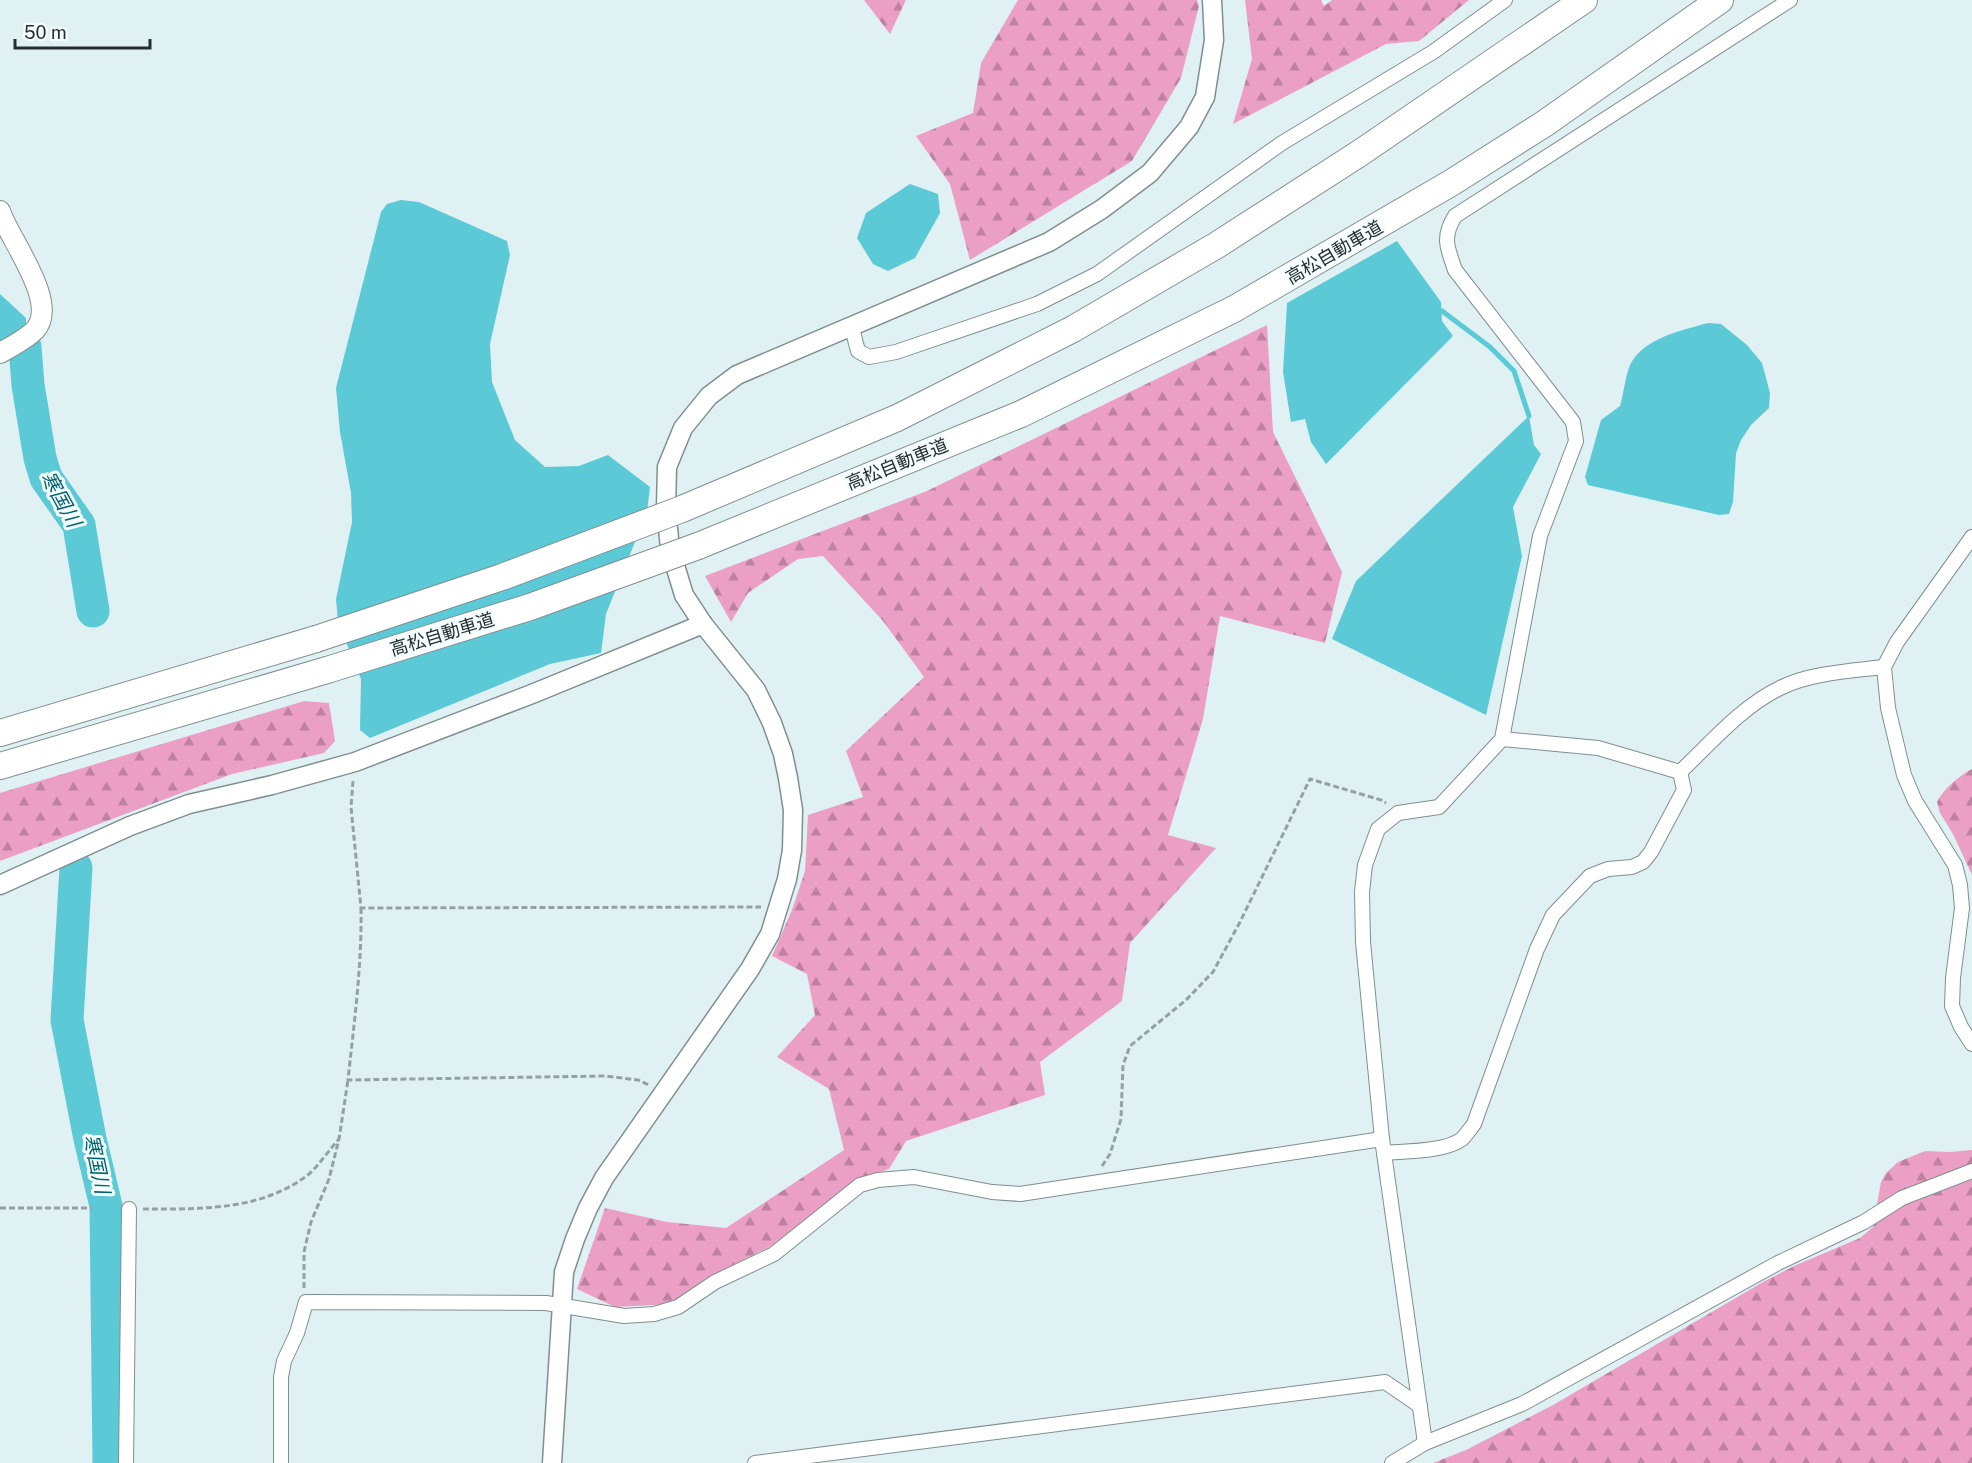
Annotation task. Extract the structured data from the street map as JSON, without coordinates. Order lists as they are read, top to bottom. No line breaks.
{"streets":{"highway":["高松自動車道"]},"water":["寒国川"],"scale_bar":"50 m"}
